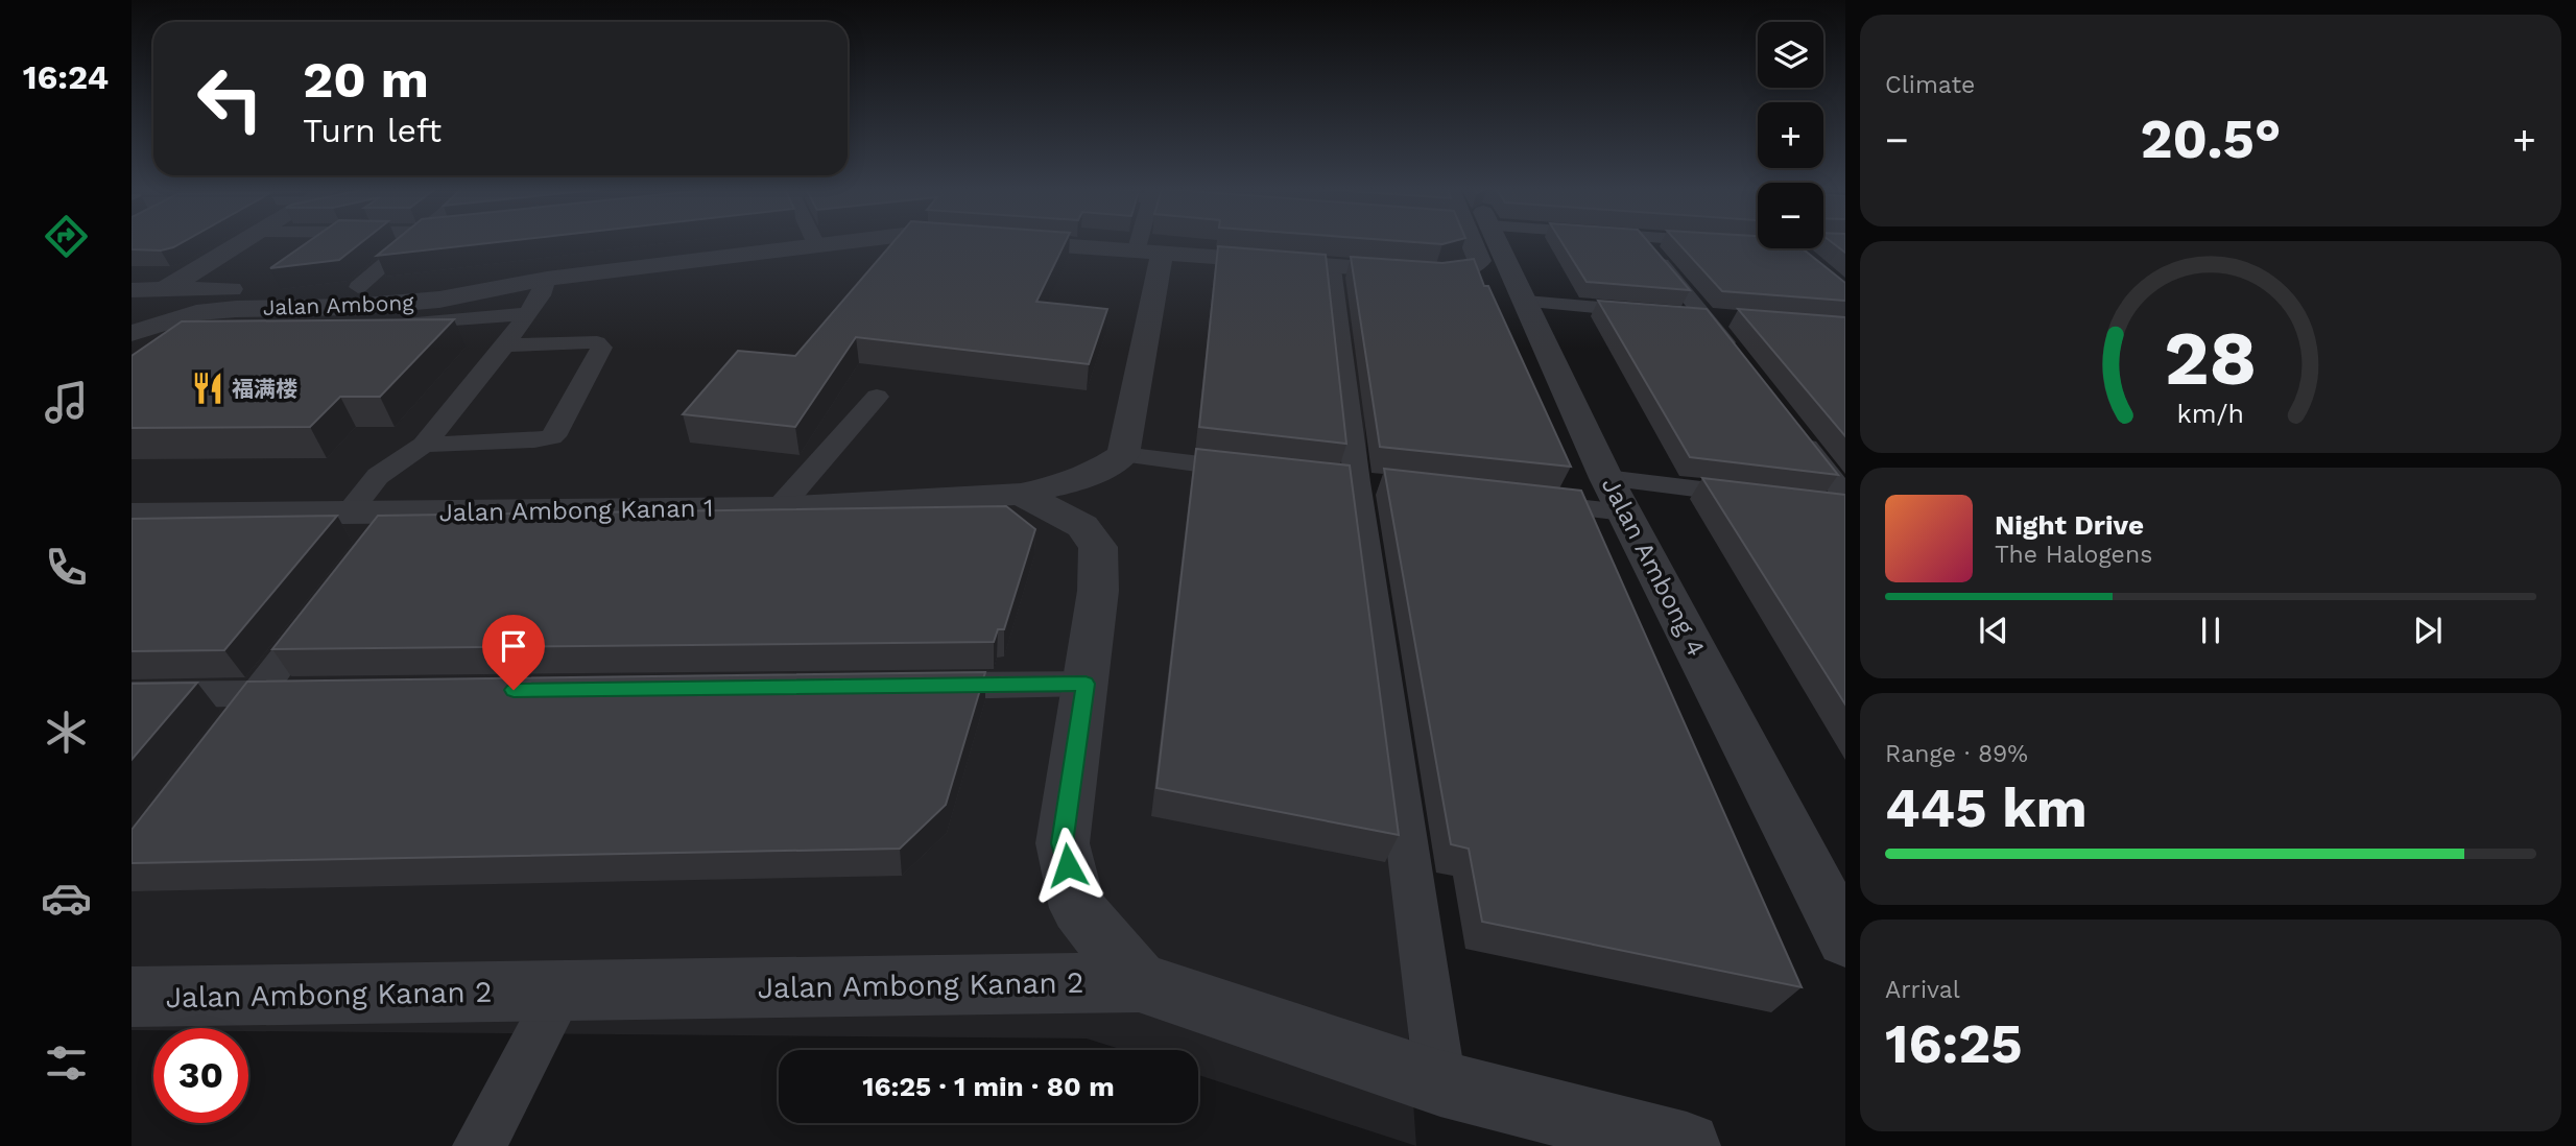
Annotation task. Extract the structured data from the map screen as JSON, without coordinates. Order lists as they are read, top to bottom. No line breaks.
{"streets":{"street":["Jalan Ambong","Jalan Ambong Kanan 1","Jalan Ambong 4","Jalan Ambong Kanan 2"]},"places":{"restaurant":["福满楼"]},"page":{"tabs":"16:24","tile":["Climate",["Range · 89%","445 km"],["Arrival","16:25"]],"map_buttons":["+","−"],"turn":["20 m","Turn left"],"heat":["−","20.5°","+"],"song":["Night Drive","The Halogens"],"limit":"30","trip":"16:25 · 1 min · 80 m","gauge":["28","km/h"]}}
